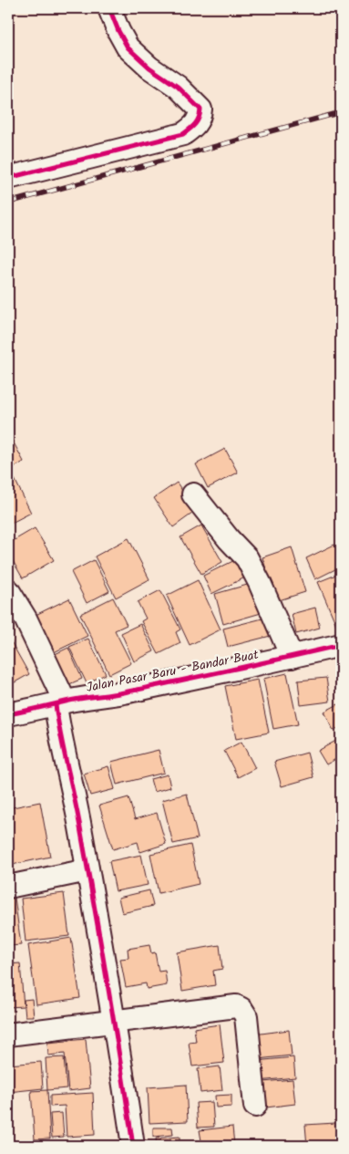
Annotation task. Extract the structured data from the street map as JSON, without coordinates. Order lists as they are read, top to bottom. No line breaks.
{"streets":{"street":["Jalan Pasar Baru - Bandar Buat"]}}
